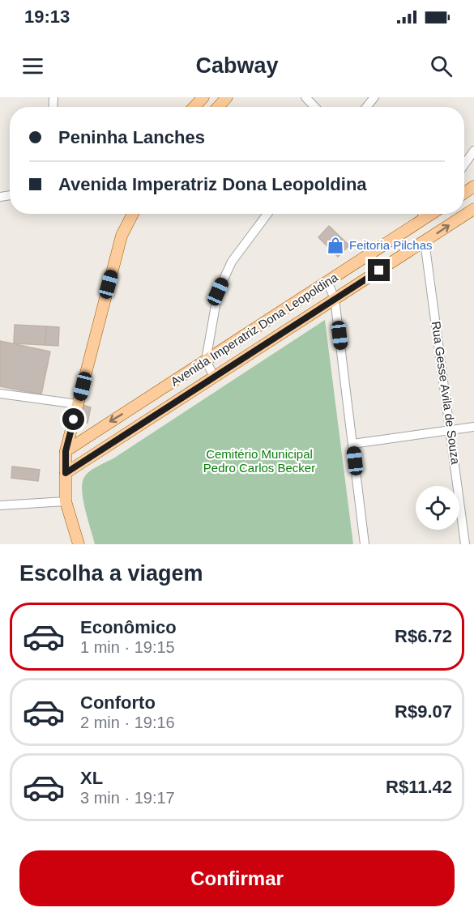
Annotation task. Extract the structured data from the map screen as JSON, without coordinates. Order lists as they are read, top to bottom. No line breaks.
{"streets":{"main road":["Avenida Imperatriz Dona Leopoldina"],"street":["Rua Gesse Avila de Souza"]},"crossings":[["Avenida Imperatriz Dona Leopoldina","Rua Gesse Avila de Souza"]],"parks":["Cemitério Municipal Pedro Carlos Becker"],"places":{"shop":["Feitoria Pilchas"]},"page":{"status":"19:13","header":"Cabway","banner":["Peninha Lanches","Avenida Imperatriz Dona Leopoldina"],"heading":"Escolha a viagem","list":[{"name":"Econômico","note":"1 min · 19:15","value":"R$6.72"},{"name":"Conforto","note":"2 min · 19:16","value":"R$9.07"},{"name":"XL","note":"3 min · 19:17","value":"R$11.42"}],"buttons":"Confirmar"}}
